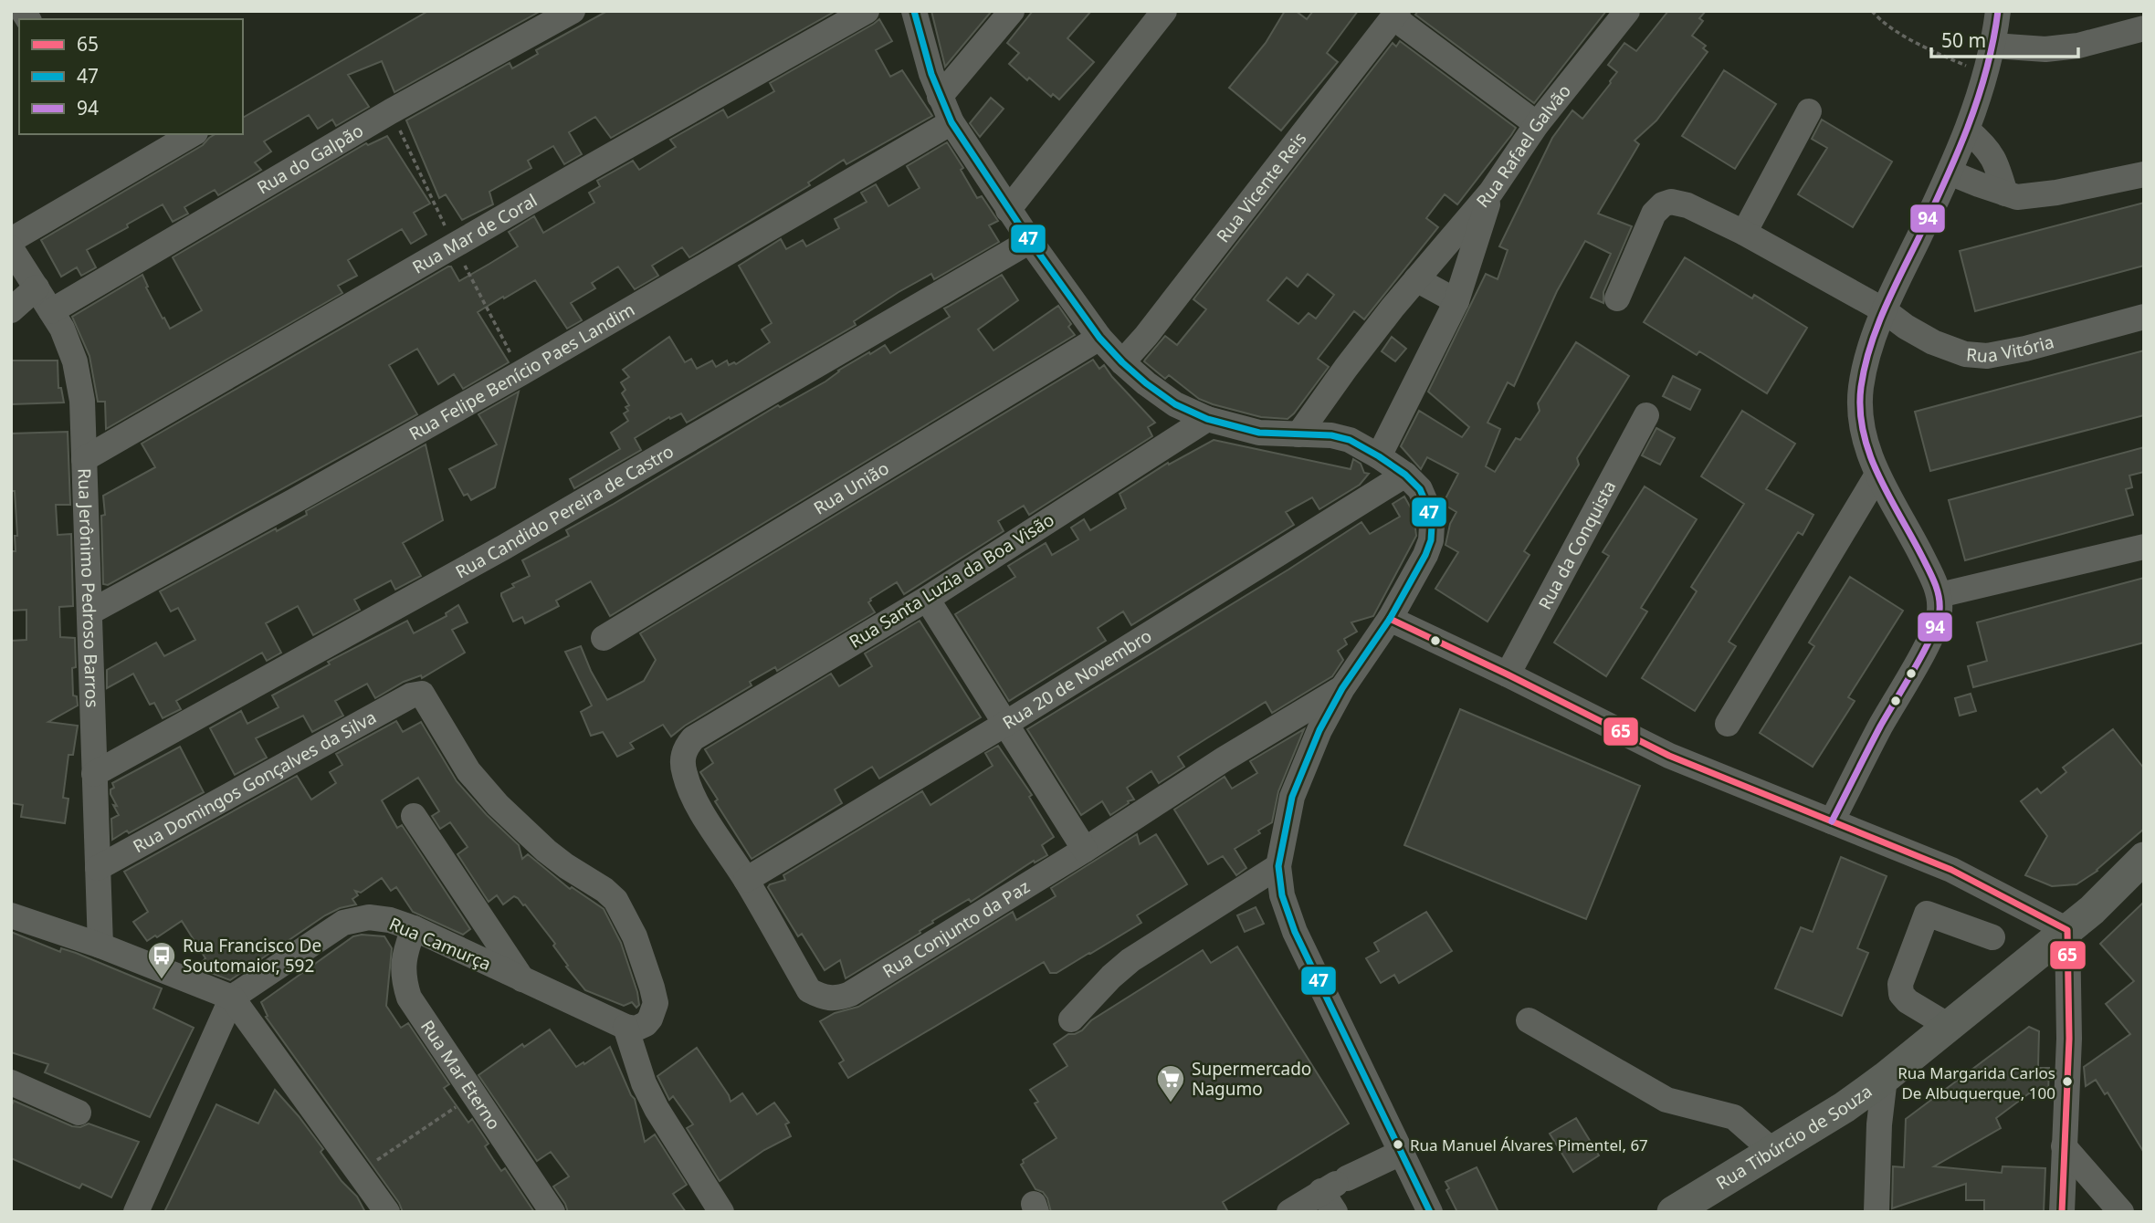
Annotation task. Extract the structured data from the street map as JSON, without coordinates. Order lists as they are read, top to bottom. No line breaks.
{"streets":{"main road":["Rua Tibúrcio de Souza"],"street":["Rua Rafael Galvão","Rua do Galpão","Rua Vicente Reis","Rua Mar de Coral","Rua Vitória","Rua Felipe Benício Paes Landim","Rua União","Rua Candido Pereira de Castro","Rua da Conquista","Rua Santa Luzia da Boa Visão","Rua Jerônimo Pedroso Barros","Rua 20 de Novembro","Rua Domingos Gonçalves da Silva","Rua Conjunto da Paz","Rua Camurça","Rua Mar Eterno"]},"crossings":[["Rua do Galpão","Rua Jerônimo Pedroso Barros"],["Rua Mar de Coral","Rua Jerônimo Pedroso Barros"],["Rua Felipe Benício Paes Landim","Rua Jerônimo Pedroso Barros"],["Rua Candido Pereira de Castro","Rua Jerônimo Pedroso Barros"],["Rua Santa Luzia da Boa Visão","Rua Conjunto da Paz"],["Rua Jerônimo Pedroso Barros","Rua Domingos Gonçalves da Silva"],["Rua 20 de Novembro","Rua Conjunto da Paz"],["Rua Domingos Gonçalves da Silva","Rua Camurça"],["Rua Camurça","Rua Mar Eterno"]],"places":{"bus stop":["Rua Francisco De Soutomaior, 592"],"other":["Rua Margarida Carlos De Albuquerque, 100","Rua Manuel Álvares Pimentel, 67"],"supermarket":["Supermercado Nagumo"]},"lines":["transit line 47","transit line 94","transit line 65"],"legend":["65","47","94"],"scale_bar":"50 m"}
